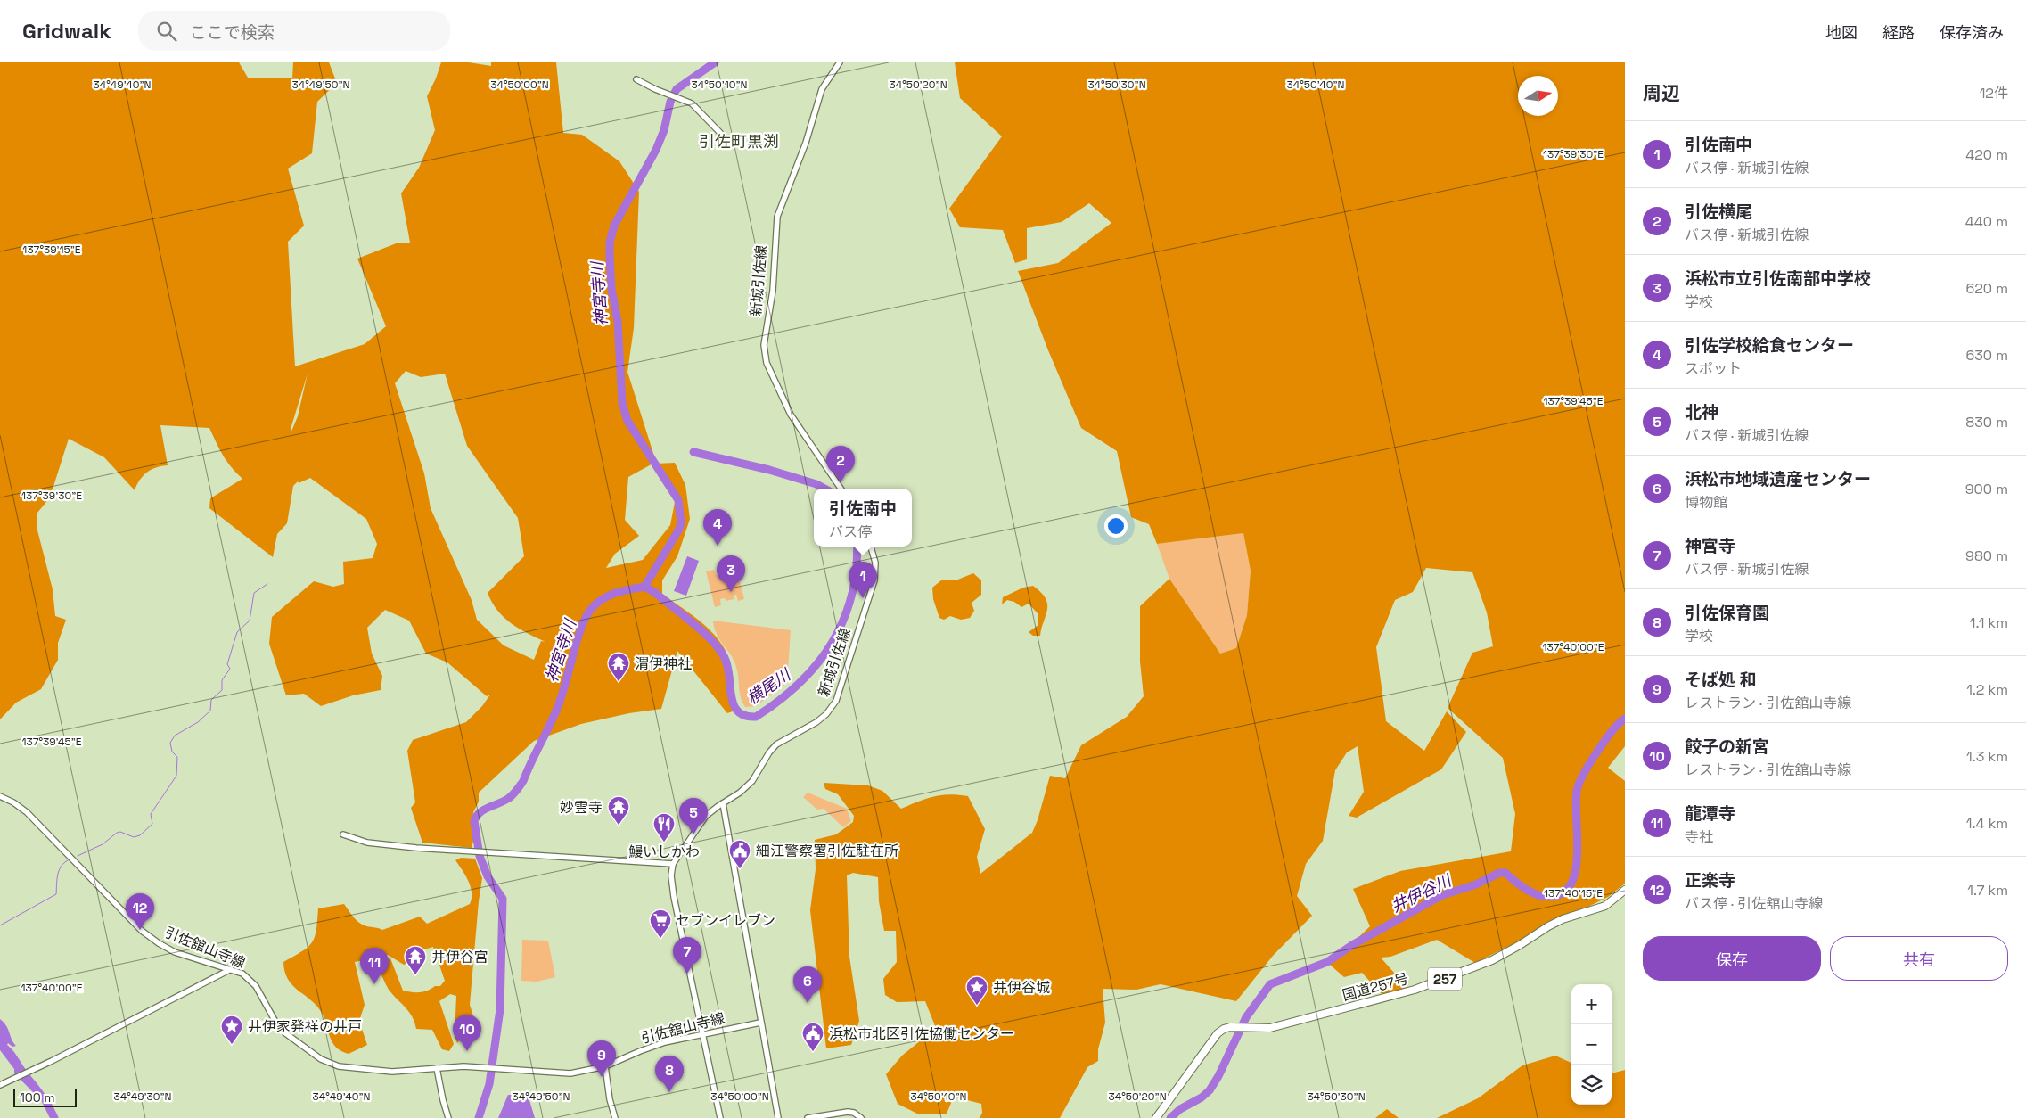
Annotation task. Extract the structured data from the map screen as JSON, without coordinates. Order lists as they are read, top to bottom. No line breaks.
{"streets":{"highway":["257","国道257号"],"main road":["新城引佐線","引佐舘山寺線"]},"districts":["引佐町黒渕"],"water":["神宮寺川","横尾川","井伊谷川"],"places":{"temple":["渭伊神社","妙雲寺","井伊谷宮"],"restaurant":["鰻いしかわ"],"public building":["細江警察署引佐駐在所","浜松市北区引佐協働センター"],"supermarket":["セブンイレブン"],"place":["井伊谷城","井伊家発祥の井戸"]},"scale_bar":"100 m","north":"right","page":{"header":"Gridwalk","search":"ここで検索","nav":["地図","経路","保存済み"],"heading":["周辺","12件"],"list":[{"mark":"1","name":"引佐南中","note":"バス停 · 新城引佐線","value":"420 m"},{"mark":"2","name":"引佐横尾","note":"バス停 · 新城引佐線","value":"440 m"},{"mark":"3","name":"浜松市立引佐南部中学校","note":"学校","value":"620 m"},{"mark":"4","name":"引佐学校給食センター","note":"スポット","value":"630 m"},{"mark":"5","name":"北神","note":"バス停 · 新城引佐線","value":"830 m"},{"mark":"6","name":"浜松市地域遺産センター","note":"博物館","value":"900 m"},{"mark":"7","name":"神宮寺","note":"バス停 · 新城引佐線","value":"980 m"},{"mark":"8","name":"引佐保育園","note":"学校","value":"1.1 km"},{"mark":"9","name":"そば処 和","note":"レストラン · 引佐舘山寺線","value":"1.2 km"},{"mark":"10","name":"餃子の新宮","note":"レストラン · 引佐舘山寺線","value":"1.3 km"},{"mark":"11","name":"龍潭寺","note":"寺社","value":"1.4 km"},{"mark":"12","name":"正楽寺","note":"バス停 · 引佐舘山寺線","value":"1.7 km"}],"pins":["2","4","3","1","5","12","7","11","6","10","9","8"],"popup":["引佐南中","バス停"],"buttons":["保存","共有"],"map_buttons":["+","−"],"scale":"100 m"},"coordinates":["34°49'40\"N","34°49'50\"N","34°50'00\"N","34°50'10\"N","34°50'20\"N","34°50'30\"N","34°50'40\"N","137°39'30\"E","137°39'15\"E","137°39'45\"E","137°40'00\"E","137°40'15\"E","34°49'30\"N"]}
